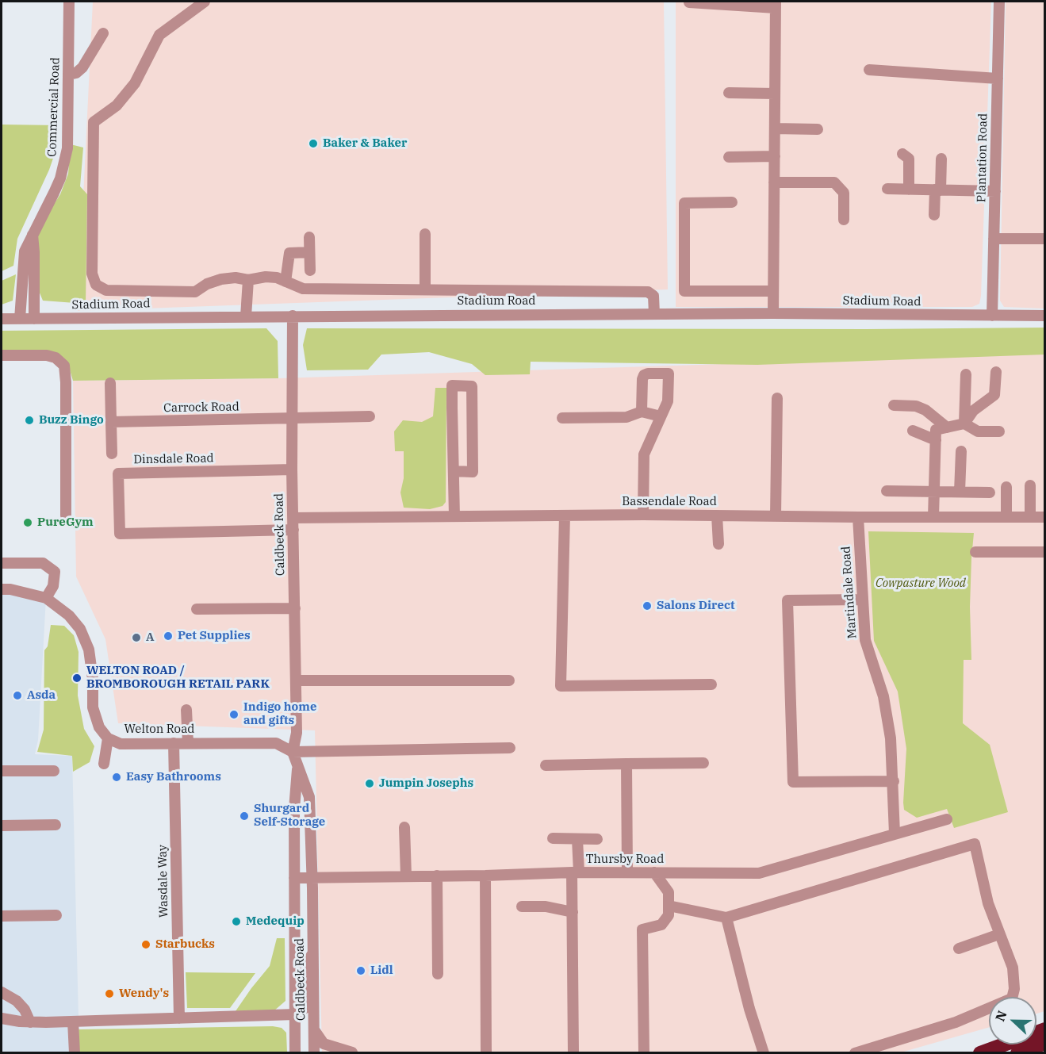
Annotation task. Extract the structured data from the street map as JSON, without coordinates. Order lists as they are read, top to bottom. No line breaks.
{"streets":{"street":["Commercial Road","Plantation Road","Stadium Road","Carrock Road","Dinsdale Road","Bassendale Road","Caldbeck Road","Martindale Road","Welton Road","Thursby Road","Wasdale Way"]},"crossings":[["Commercial Road","Stadium Road"],["Plantation Road","Stadium Road"],["Stadium Road","Caldbeck Road"],["Carrock Road","Caldbeck Road"],["Dinsdale Road","Caldbeck Road"],["Bassendale Road","Caldbeck Road"],["Bassendale Road","Martindale Road"],["Caldbeck Road","Welton Road"],["Caldbeck Road","Thursby Road"],["Martindale Road","Thursby Road"],["Welton Road","Wasdale Way"]],"parks":["Cowpasture Wood"],"places":["Baker & Baker","Buzz Bingo","PureGym","Salons Direct","Pet Supplies","A","WELTON ROAD / BROMBOROUGH RETAIL PARK","Asda","Indigo home and gifts","Easy Bathrooms","Jumpin Josephs","Shurgard Self-Storage","Medequip","Starbucks","Lidl","Wendy's"],"north":"left"}
